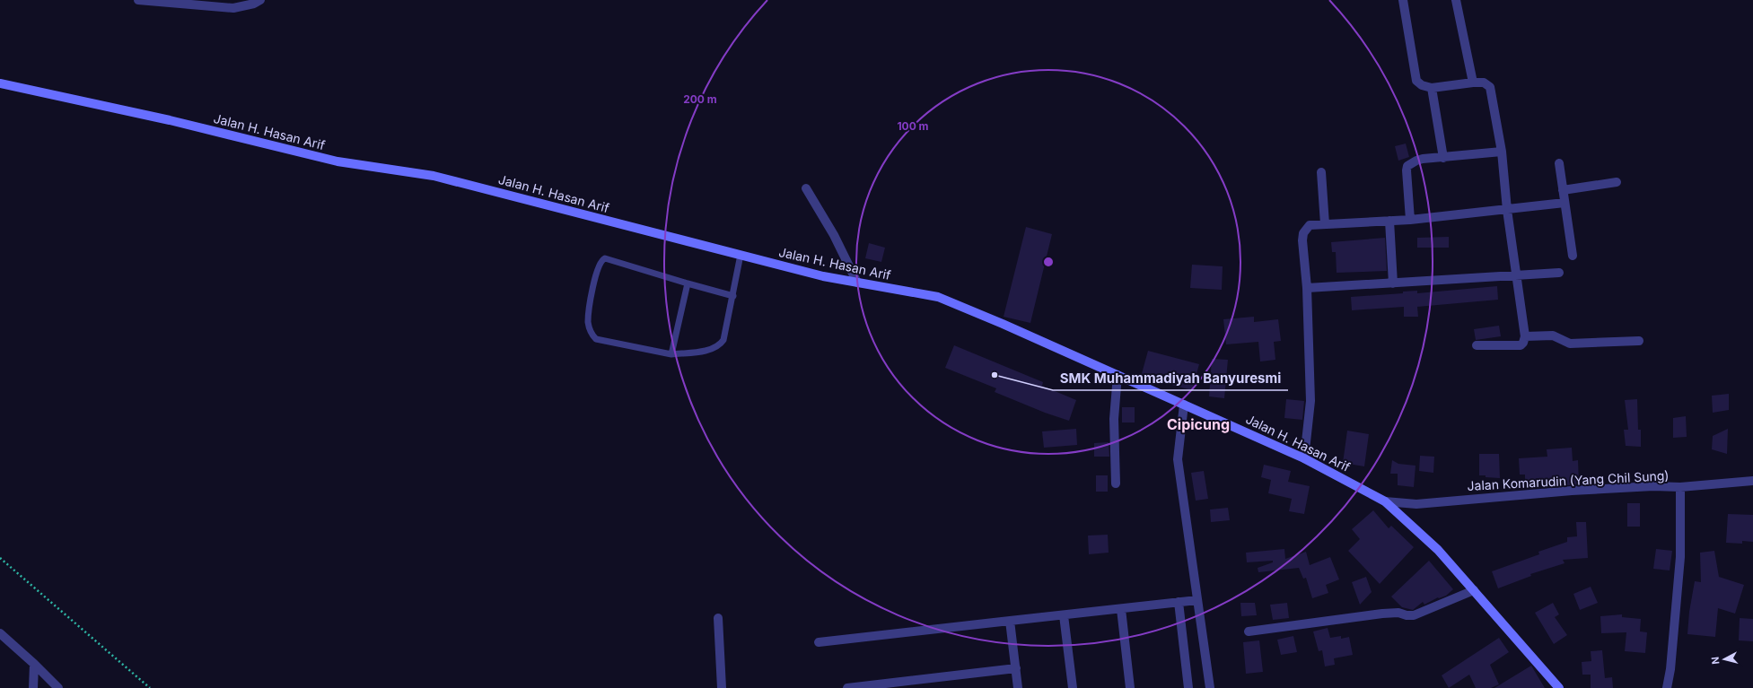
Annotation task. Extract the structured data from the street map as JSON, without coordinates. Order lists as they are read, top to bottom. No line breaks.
{"streets":{"main road":["Jalan H. Hasan Arif"],"street":["Jalan Komarudin (Yang Chil Sung)"]},"crossings":[["Jalan H. Hasan Arif","Jalan Komarudin (Yang Chil Sung)"]],"districts":["Cipicung"],"places":["SMK Muhammadiyah Banyuresmi"],"north":"left","rings":["200 m","100 m"]}
